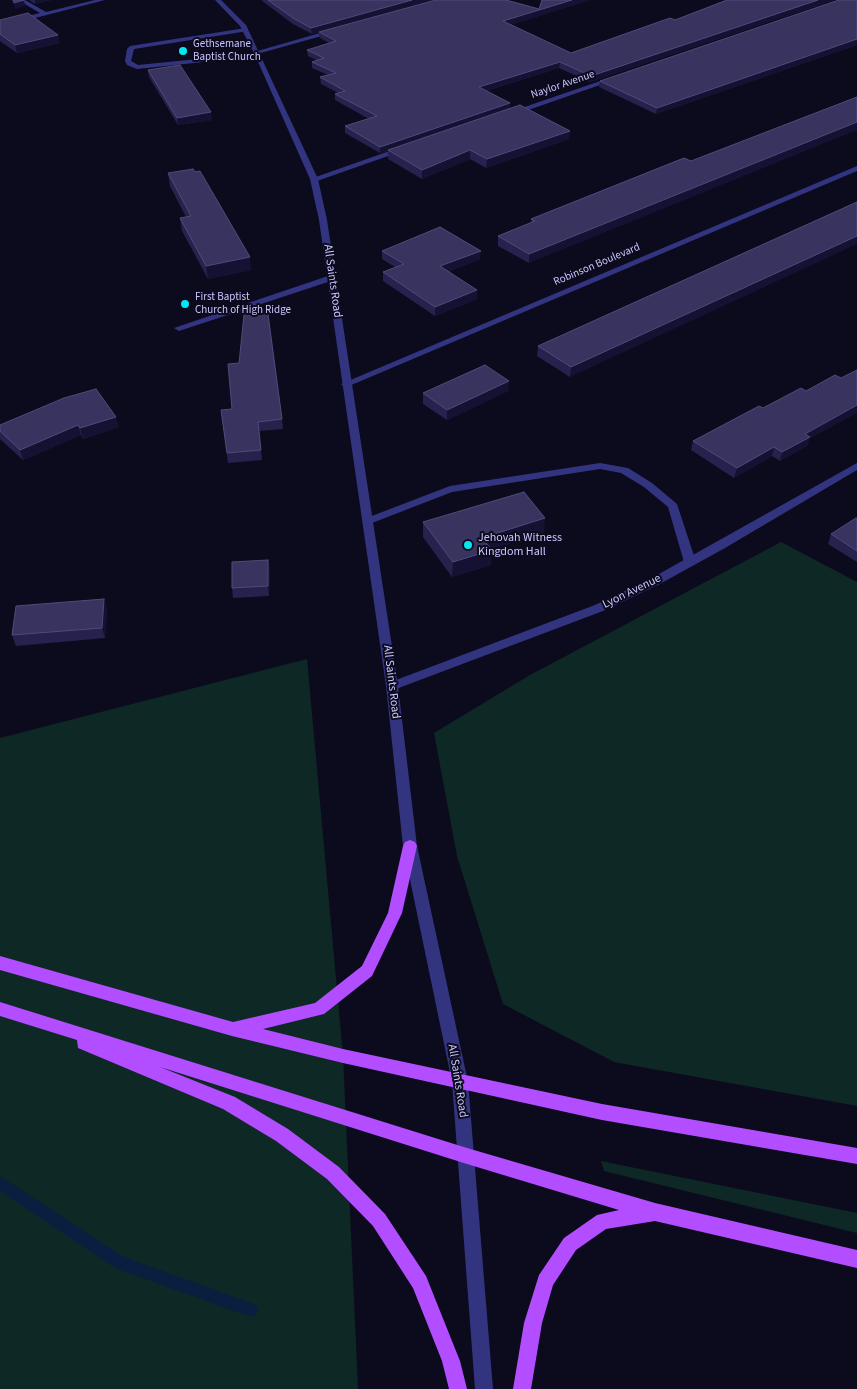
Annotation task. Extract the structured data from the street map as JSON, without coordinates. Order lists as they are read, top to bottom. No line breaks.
{"streets":{"street":["Naylor Avenue","Robinson Boulevard","All Saints Road","Lyon Avenue"]},"crossings":[["Robinson Boulevard","All Saints Road"],["All Saints Road","Lyon Avenue"]],"places":["Gethsemane Baptist Church","First Baptist Church of High Ridge","Jehovah Witness Kingdom Hall"]}
